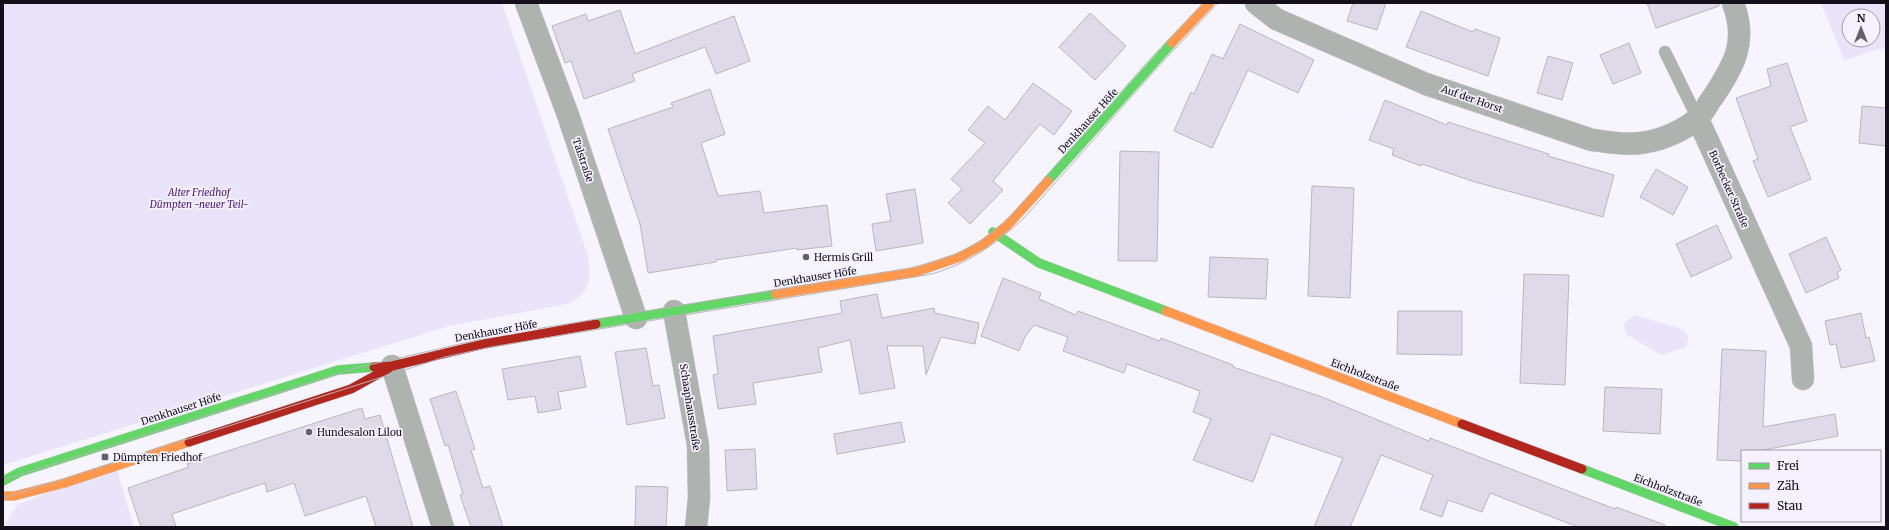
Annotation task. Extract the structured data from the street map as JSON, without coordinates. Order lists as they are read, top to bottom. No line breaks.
{"streets":{"street":["Auf der Horst","Denkhauser Höfe","Talstraße","Borbecker Straße","Eichholzstraße","Schaaphausstraße"]},"crossings":[["Auf der Horst","Borbecker Straße"],["Denkhauser Höfe","Talstraße"],["Denkhauser Höfe","Eichholzstraße"],["Denkhauser Höfe","Schaaphausstraße"]],"parks":["Alter Friedhof Dümpten -neuer Teil-"],"places":{"other":["Hermis Grill","Hundesalon Lilou"],"transit":["Dümpten Friedhof"]},"legend":["Frei","Zäh","Stau"],"north":"top"}
